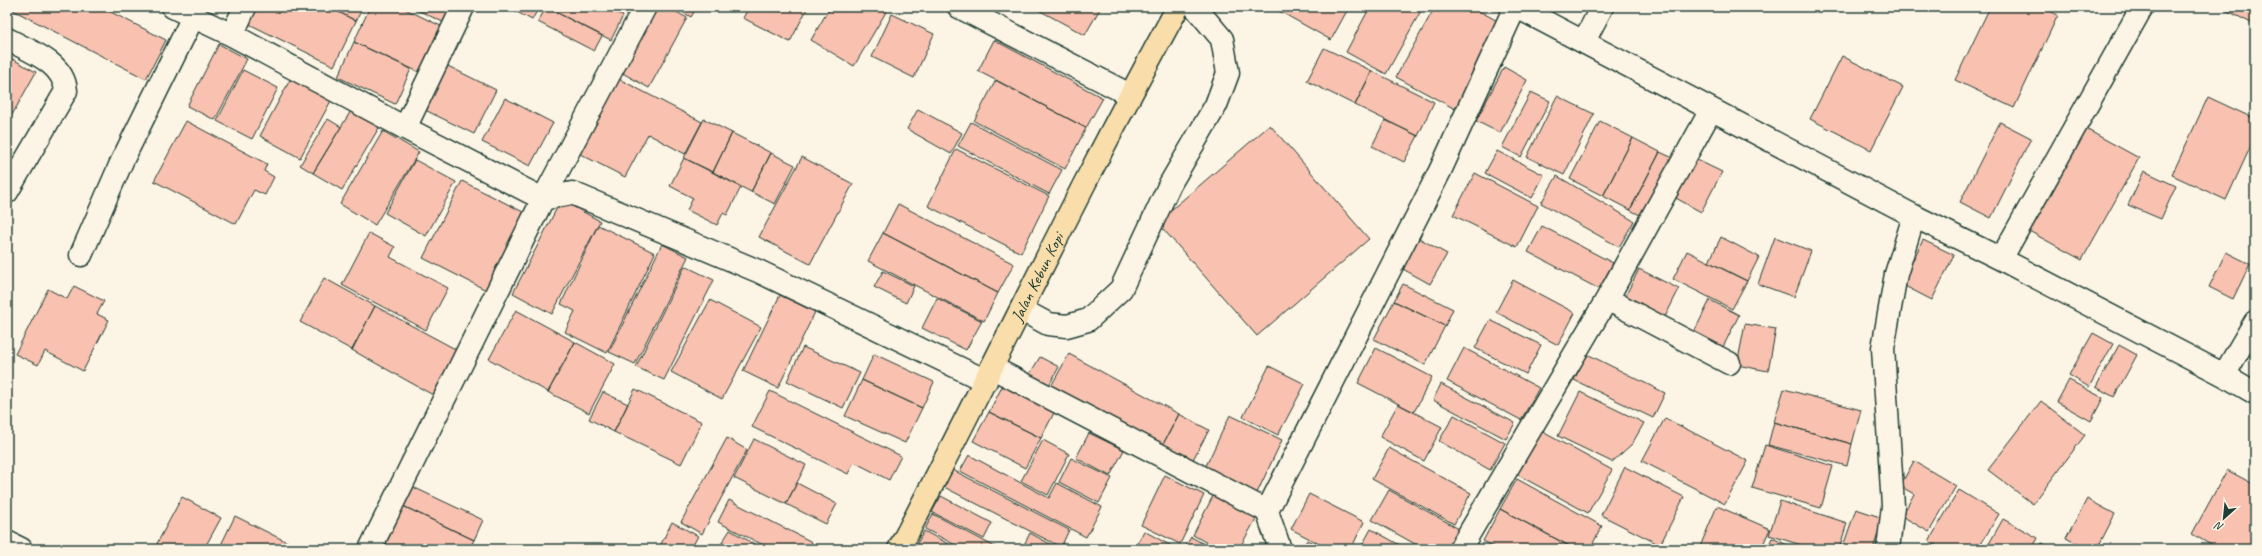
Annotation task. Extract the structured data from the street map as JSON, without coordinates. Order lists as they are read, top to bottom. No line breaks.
{"streets":{"main road":["Jalan Kebun Kopi"]},"north":"bottom left"}
